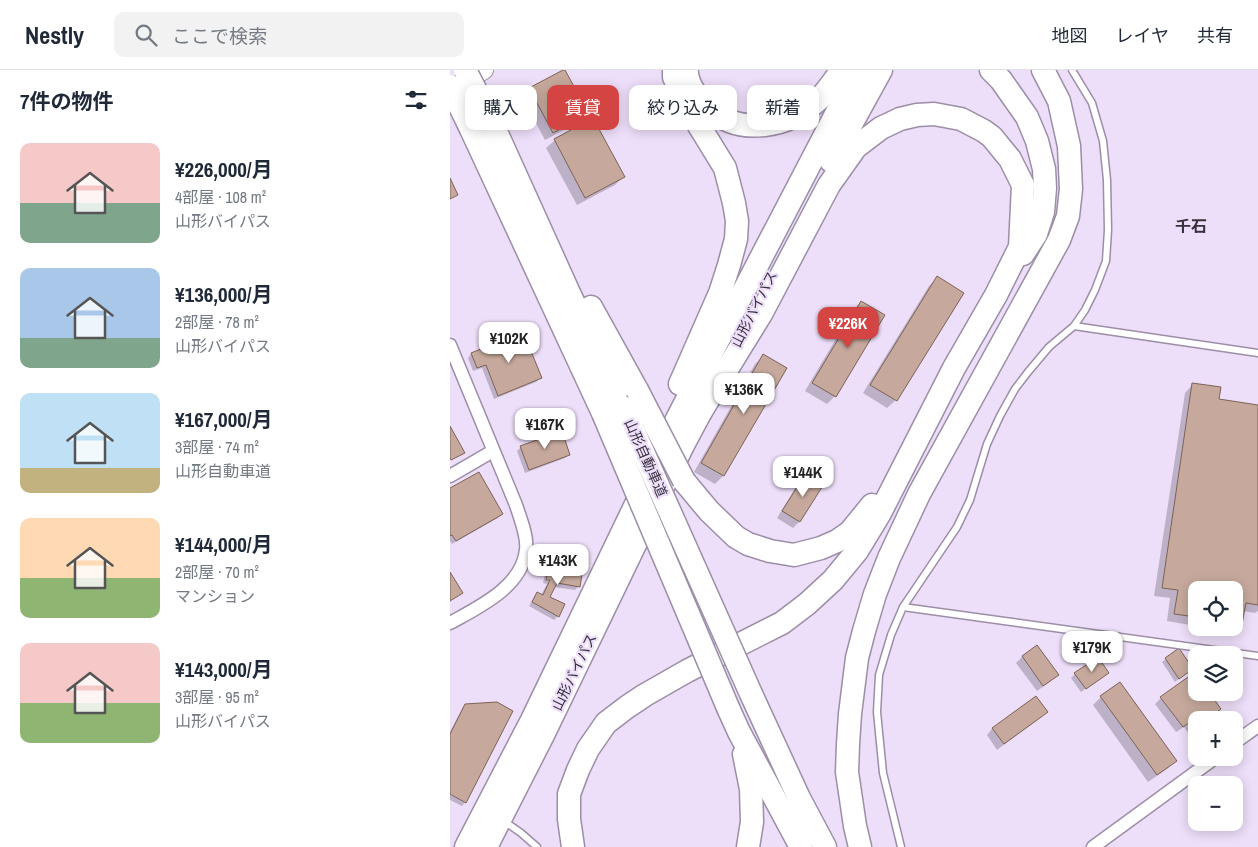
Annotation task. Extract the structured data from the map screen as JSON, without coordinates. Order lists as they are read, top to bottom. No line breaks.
{"streets":{"highway":["山形バイパス","山形自動車道"]},"districts":["千石"],"page":{"header":"Nestly","search":"ここで検索","nav":["地図","レイヤ","共有"],"heading":"7件の物件","chip":["購入","賃貸","絞り込み","新着"],"list":[{"name":"¥226,000/月","note":"4部屋 · 108 m² · 山形バイパス"},{"name":"¥136,000/月","note":"2部屋 · 78 m² · 山形バイパス"},{"name":"¥167,000/月","note":"3部屋 · 74 m² · 山形自動車道"},{"name":"¥144,000/月","note":"2部屋 · 70 m² · マンション"},{"name":"¥143,000/月","note":"3部屋 · 95 m² · 山形バイパス"}],"price":["¥226K","¥102K","¥136K","¥167K","¥144K","¥143K","¥179K"],"map_buttons":["+","−"]}}
